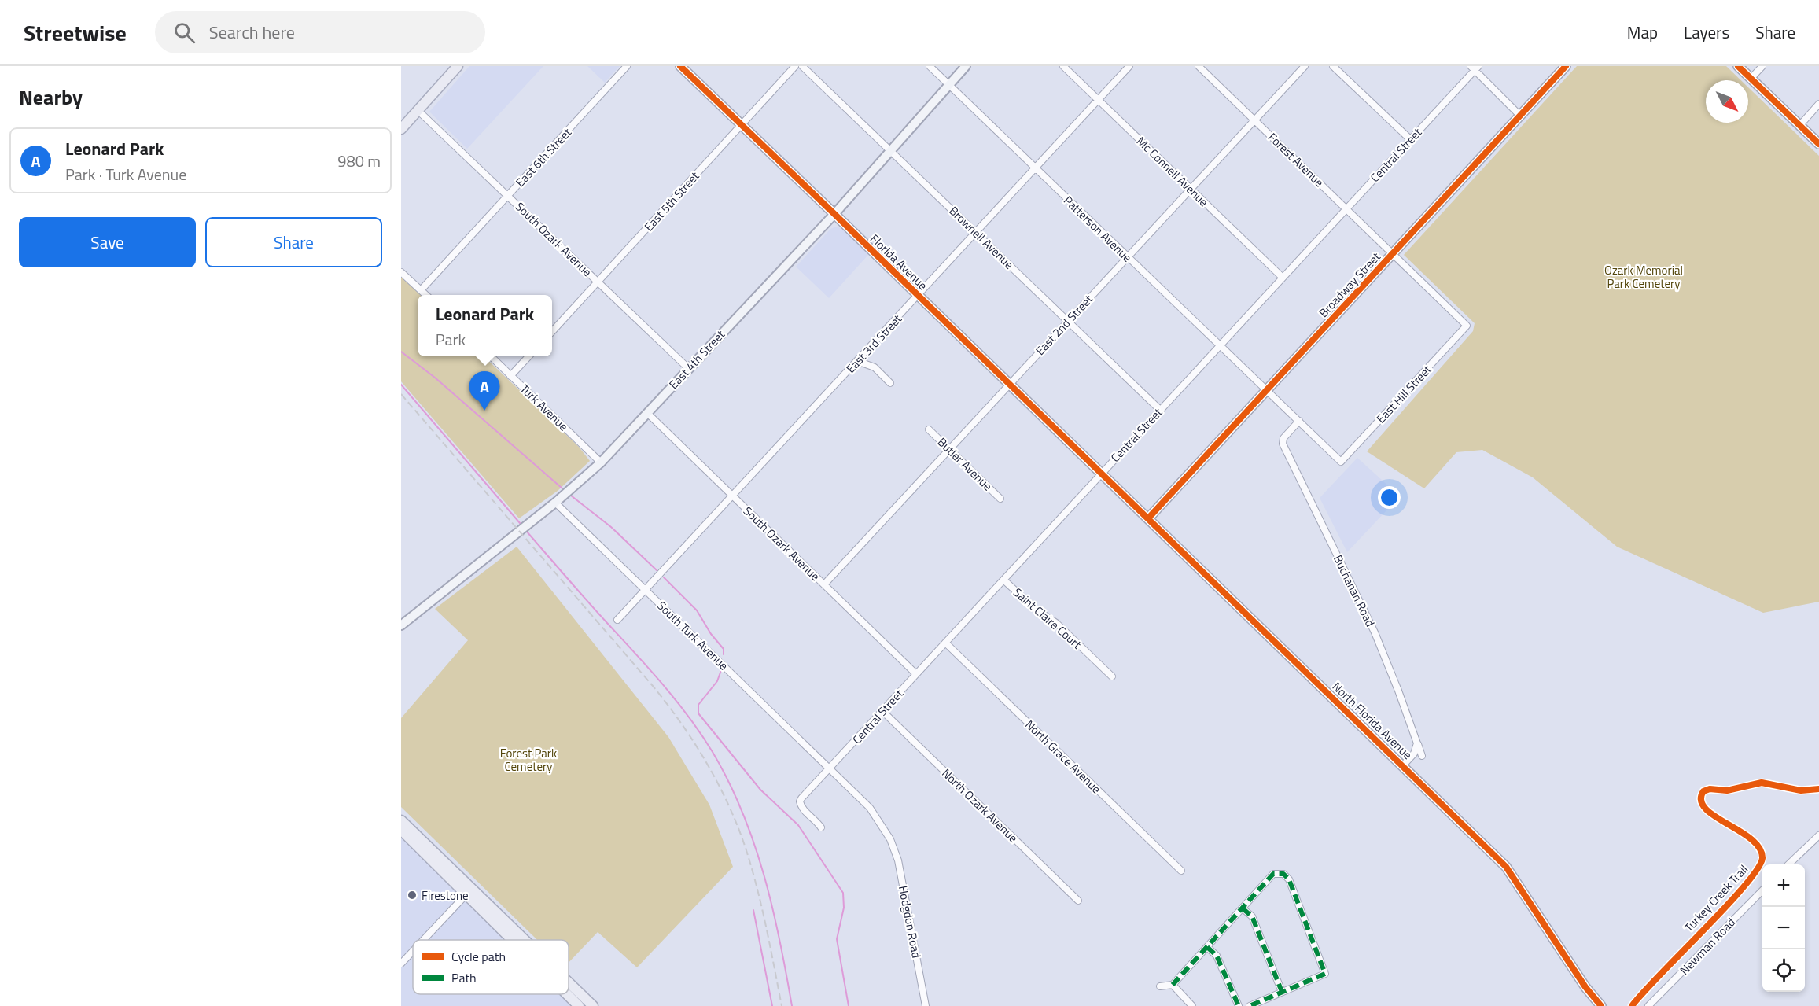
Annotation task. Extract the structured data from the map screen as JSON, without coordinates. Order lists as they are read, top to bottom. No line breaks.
{"streets":{"street":["Central Street","East 6th Street","Forest Avenue","Mc Connell Avenue","East 5th Street","Patterson Avenue","Brownell Avenue","South Ozark Avenue","Florida Avenue","Broadway Street","East 2nd Street","East 3rd Street","East 4th Street","East Hill Street","Turk Avenue","Butler Avenue","Buchanan Road","Saint Claire Court","South Turk Avenue","North Florida Avenue","North Grace Avenue","North Ozark Avenue","Hodgdon Road","Newman Road"],"cycle path":["Turkey Creek Trail"]},"crossings":[["Central Street","Forest Avenue"],["Central Street","Mc Connell Avenue"],["Central Street","Patterson Avenue"],["Central Street","Brownell Avenue"],["Central Street","South Ozark Avenue"],["Central Street","Florida Avenue"],["Central Street","Saint Claire Court"],["Central Street","South Turk Avenue"],["Central Street","North Florida Avenue"],["Central Street","North Grace Avenue"],["Central Street","North Ozark Avenue"],["East 6th Street","South Ozark Avenue"],["Forest Avenue","Broadway Street"],["Forest Avenue","East 2nd Street"],["Forest Avenue","East Hill Street"],["Mc Connell Avenue","East 2nd Street"],["Mc Connell Avenue","East 3rd Street"],["East 5th Street","South Ozark Avenue"],["East 5th Street","Florida Avenue"],["Patterson Avenue","Broadway Street"],["Patterson Avenue","East 2nd Street"],["Patterson Avenue","East 3rd Street"],["Patterson Avenue","East 4th Street"],["Patterson Avenue","East Hill Street"],["Patterson Avenue","Buchanan Road"],["Brownell Avenue","East 2nd Street"],["Brownell Avenue","East 3rd Street"],["Brownell Avenue","East 4th Street"],["South Ozark Avenue","East 2nd Street"],["South Ozark Avenue","East 3rd Street"],["South Ozark Avenue","East 4th Street"],["Florida Avenue","East 2nd Street"],["Florida Avenue","East 3rd Street"],["Florida Avenue","East 4th Street"],["Florida Avenue","North Florida Avenue"],["Broadway Street","North Florida Avenue"],["East 2nd Street","Butler Avenue"],["East 3rd Street","South Turk Avenue"],["East 4th Street","Turk Avenue"],["East 4th Street","South Turk Avenue"],["South Turk Avenue","Hodgdon Road"]],"parks":["Ozark Memorial Park Cemetery","Forest Park Cemetery"],"places":["Firestone"],"legend":["Cycle path","Path"],"north":"bottom right","page":{"header":"Streetwise","search":"Search here","nav":["Map","Layers","Share"],"heading":"Nearby","list":[{"mark":"A","name":"Leonard Park","note":"Park · Turk Avenue","value":"980 m"}],"buttons":["Save","Share"],"popup":["Leonard Park","Park"],"pins":"A","map_buttons":["+","−"]}}
